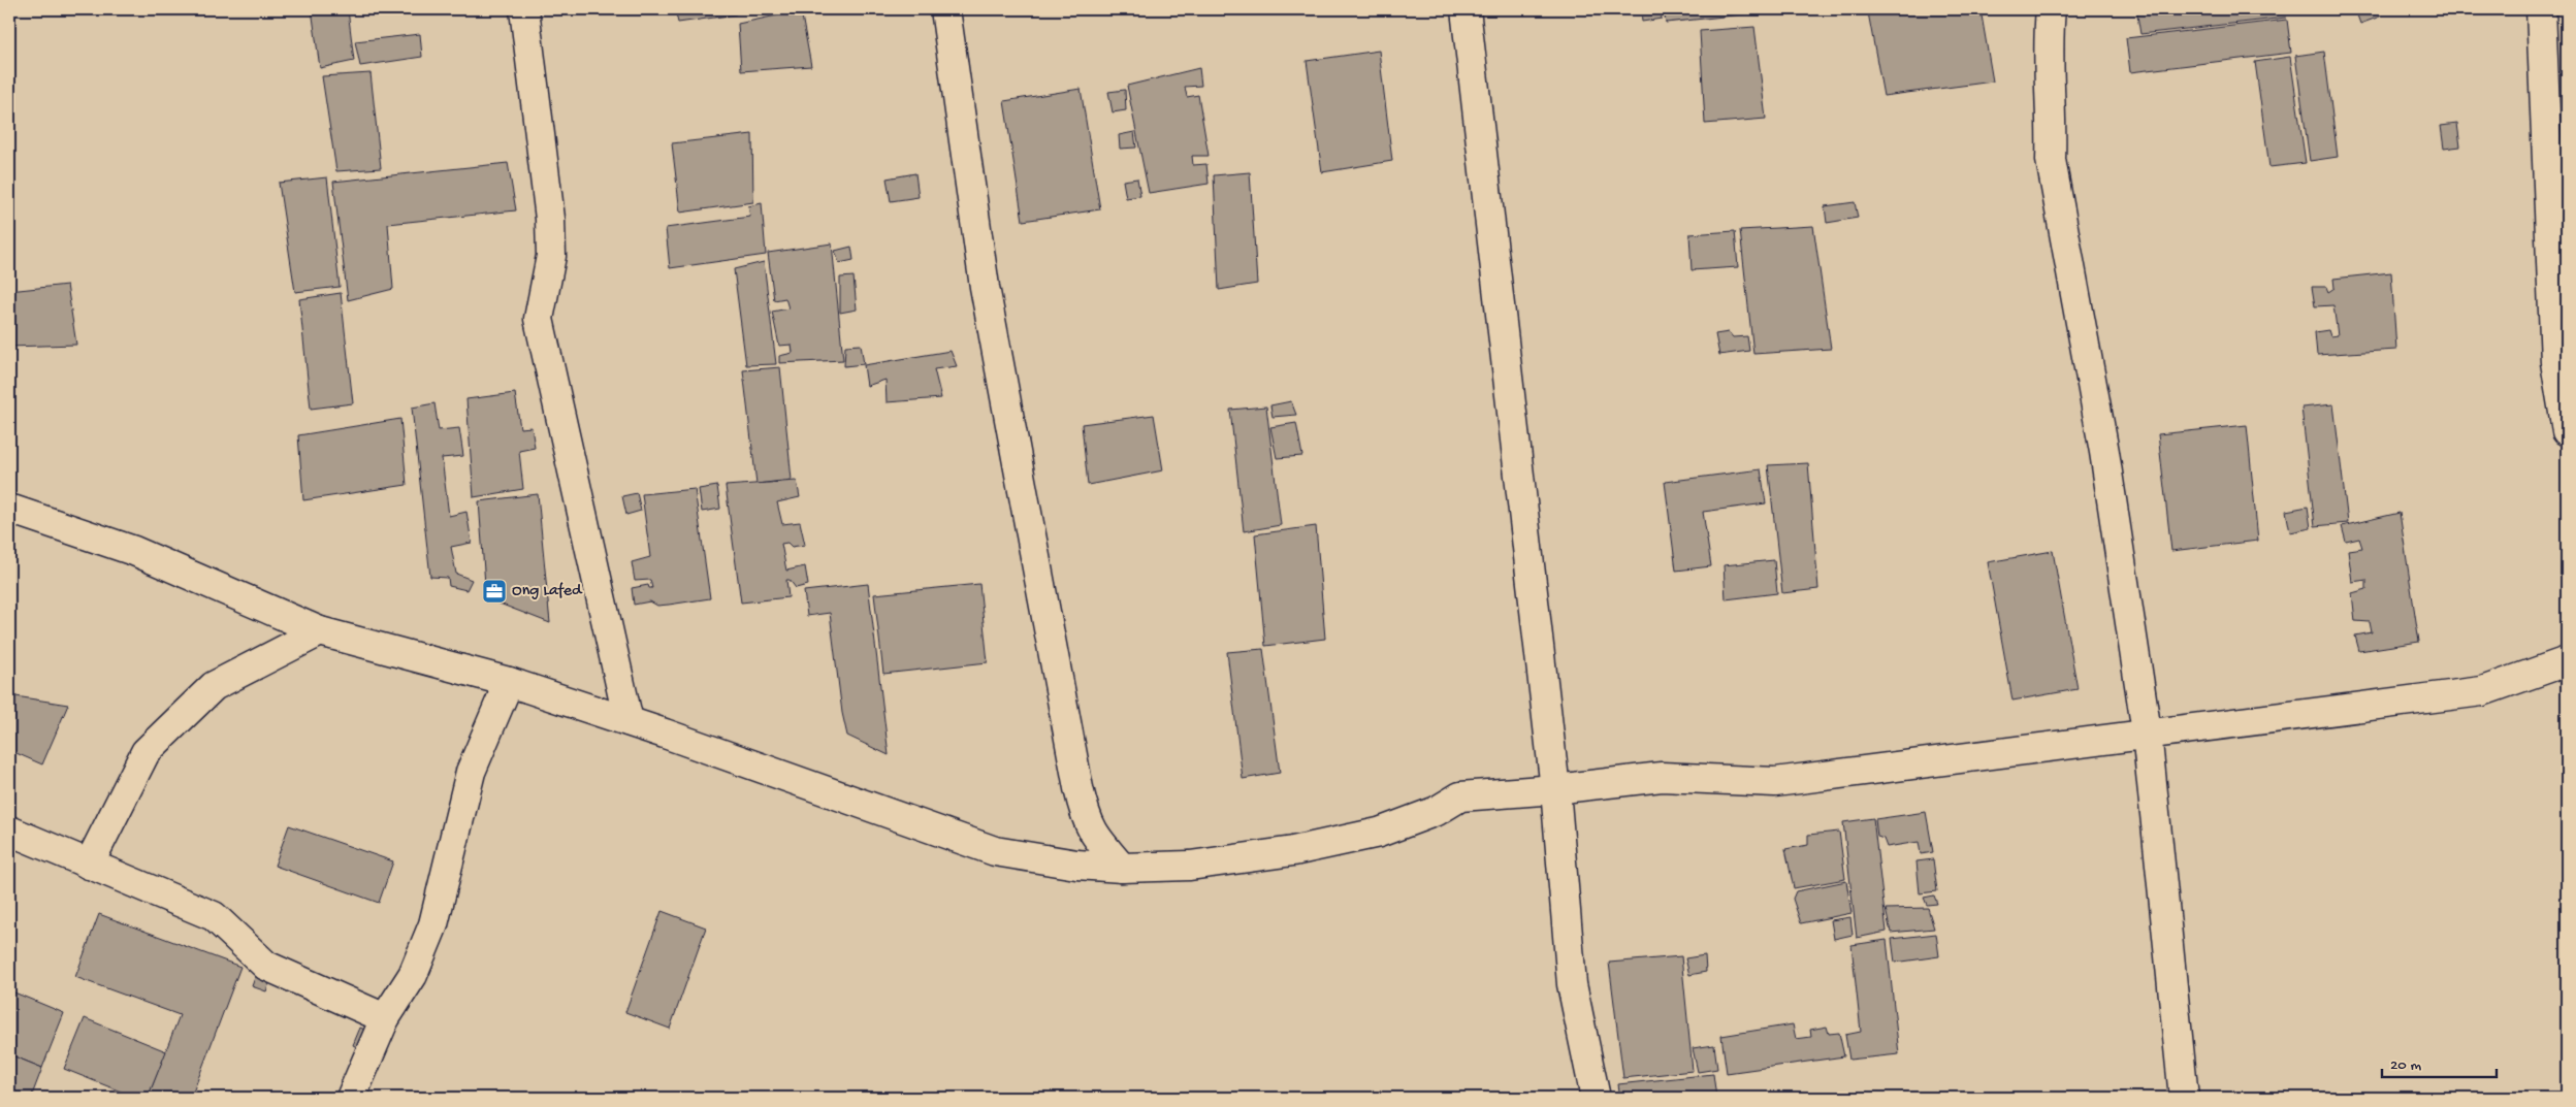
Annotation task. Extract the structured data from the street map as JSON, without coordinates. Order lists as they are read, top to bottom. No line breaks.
{"places":{"office":["Ong Lafed"]},"scale_bar":"20 m"}
